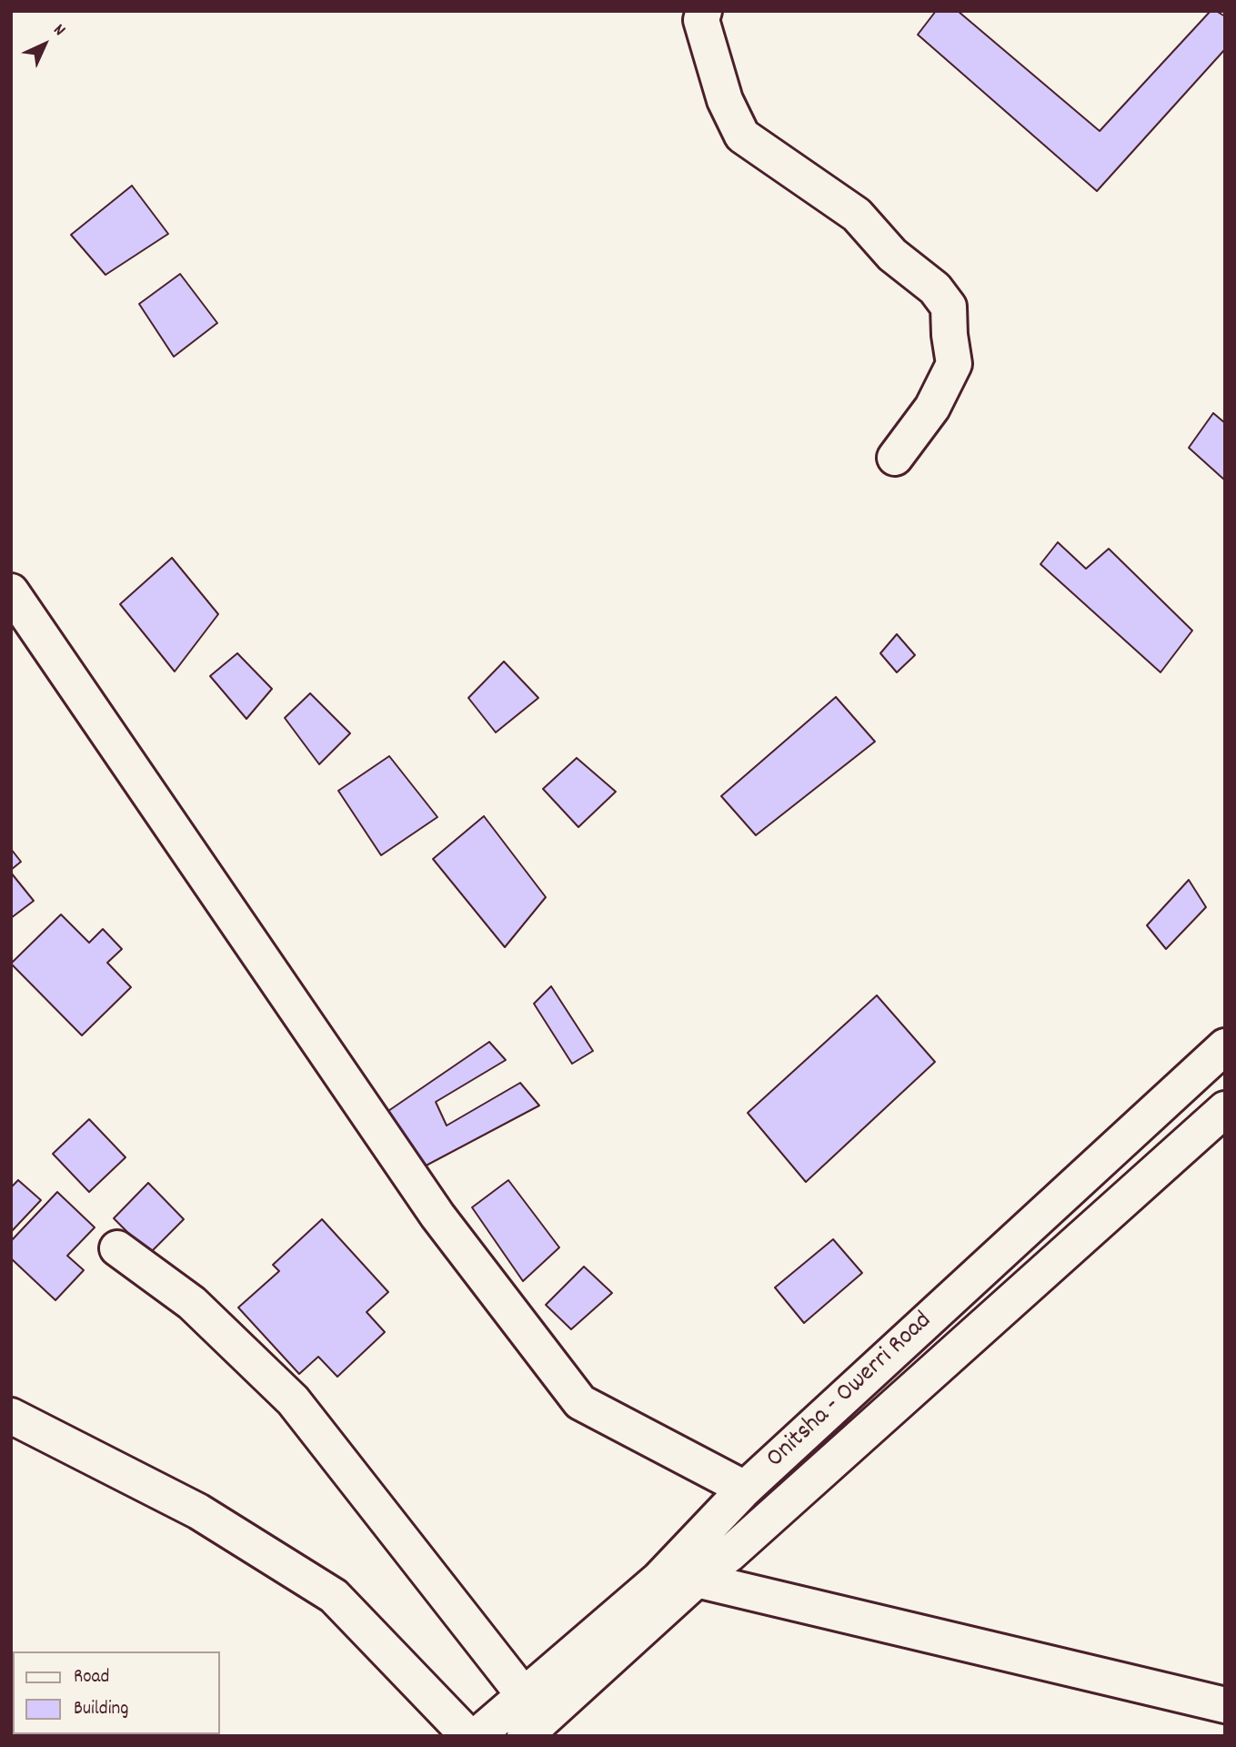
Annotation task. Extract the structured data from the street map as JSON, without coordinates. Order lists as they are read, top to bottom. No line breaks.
{"streets":{"main road":["Onitsha - Owerri Road"]},"legend":["Road","Building"],"north":"top right"}
